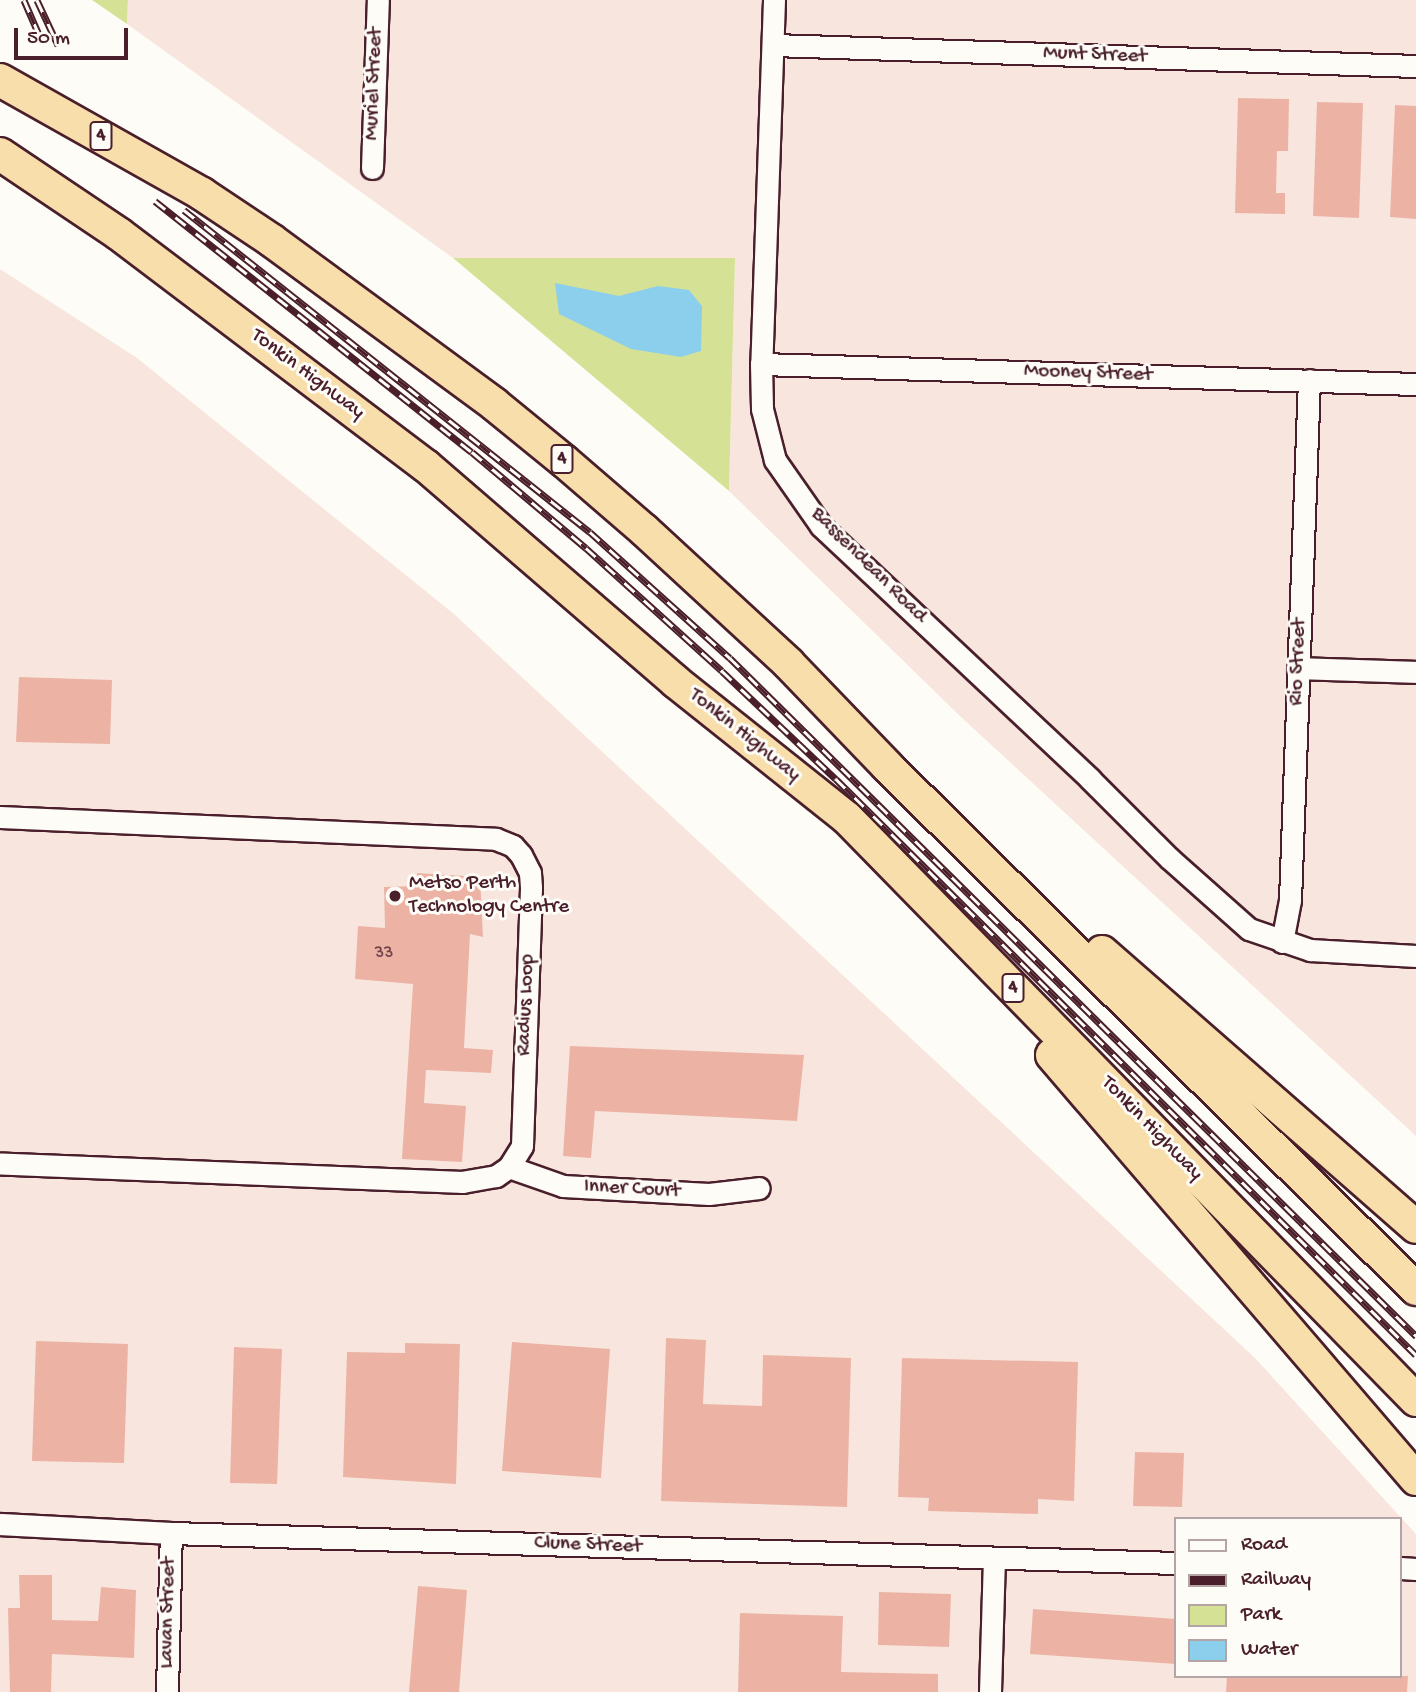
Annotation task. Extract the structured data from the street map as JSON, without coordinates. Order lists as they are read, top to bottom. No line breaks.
{"streets":{"highway":["4","Tonkin Highway"],"street":["Munt Street","Muriel Street","Mooney Street","Bassendean Road","Rio Street","Radius Loop","Inner Court","Clune Street","Lavan Street"]},"crossings":[["Munt Street","Bassendean Road"],["Mooney Street","Bassendean Road"],["Mooney Street","Rio Street"],["Bassendean Road","Rio Street"],["Radius Loop","Inner Court"],["Clune Street","Lavan Street"]],"places":["Metso Perth Technology Centre"],"house_numbers":["33"],"legend":["Road","Railway","Park","Water"],"scale_bar":"50 m"}
